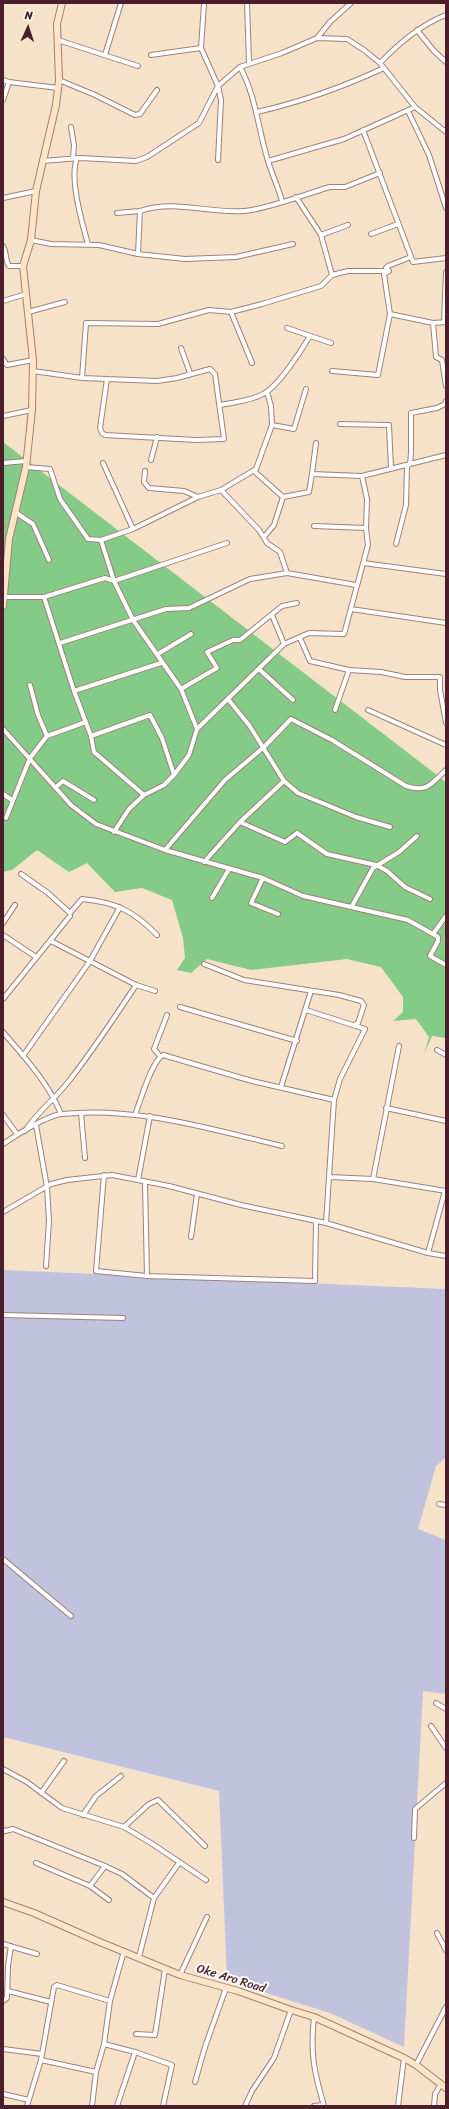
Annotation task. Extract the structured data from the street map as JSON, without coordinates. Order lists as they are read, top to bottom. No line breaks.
{"streets":{"main road":["Oke Aro Road"]},"north":"top"}
